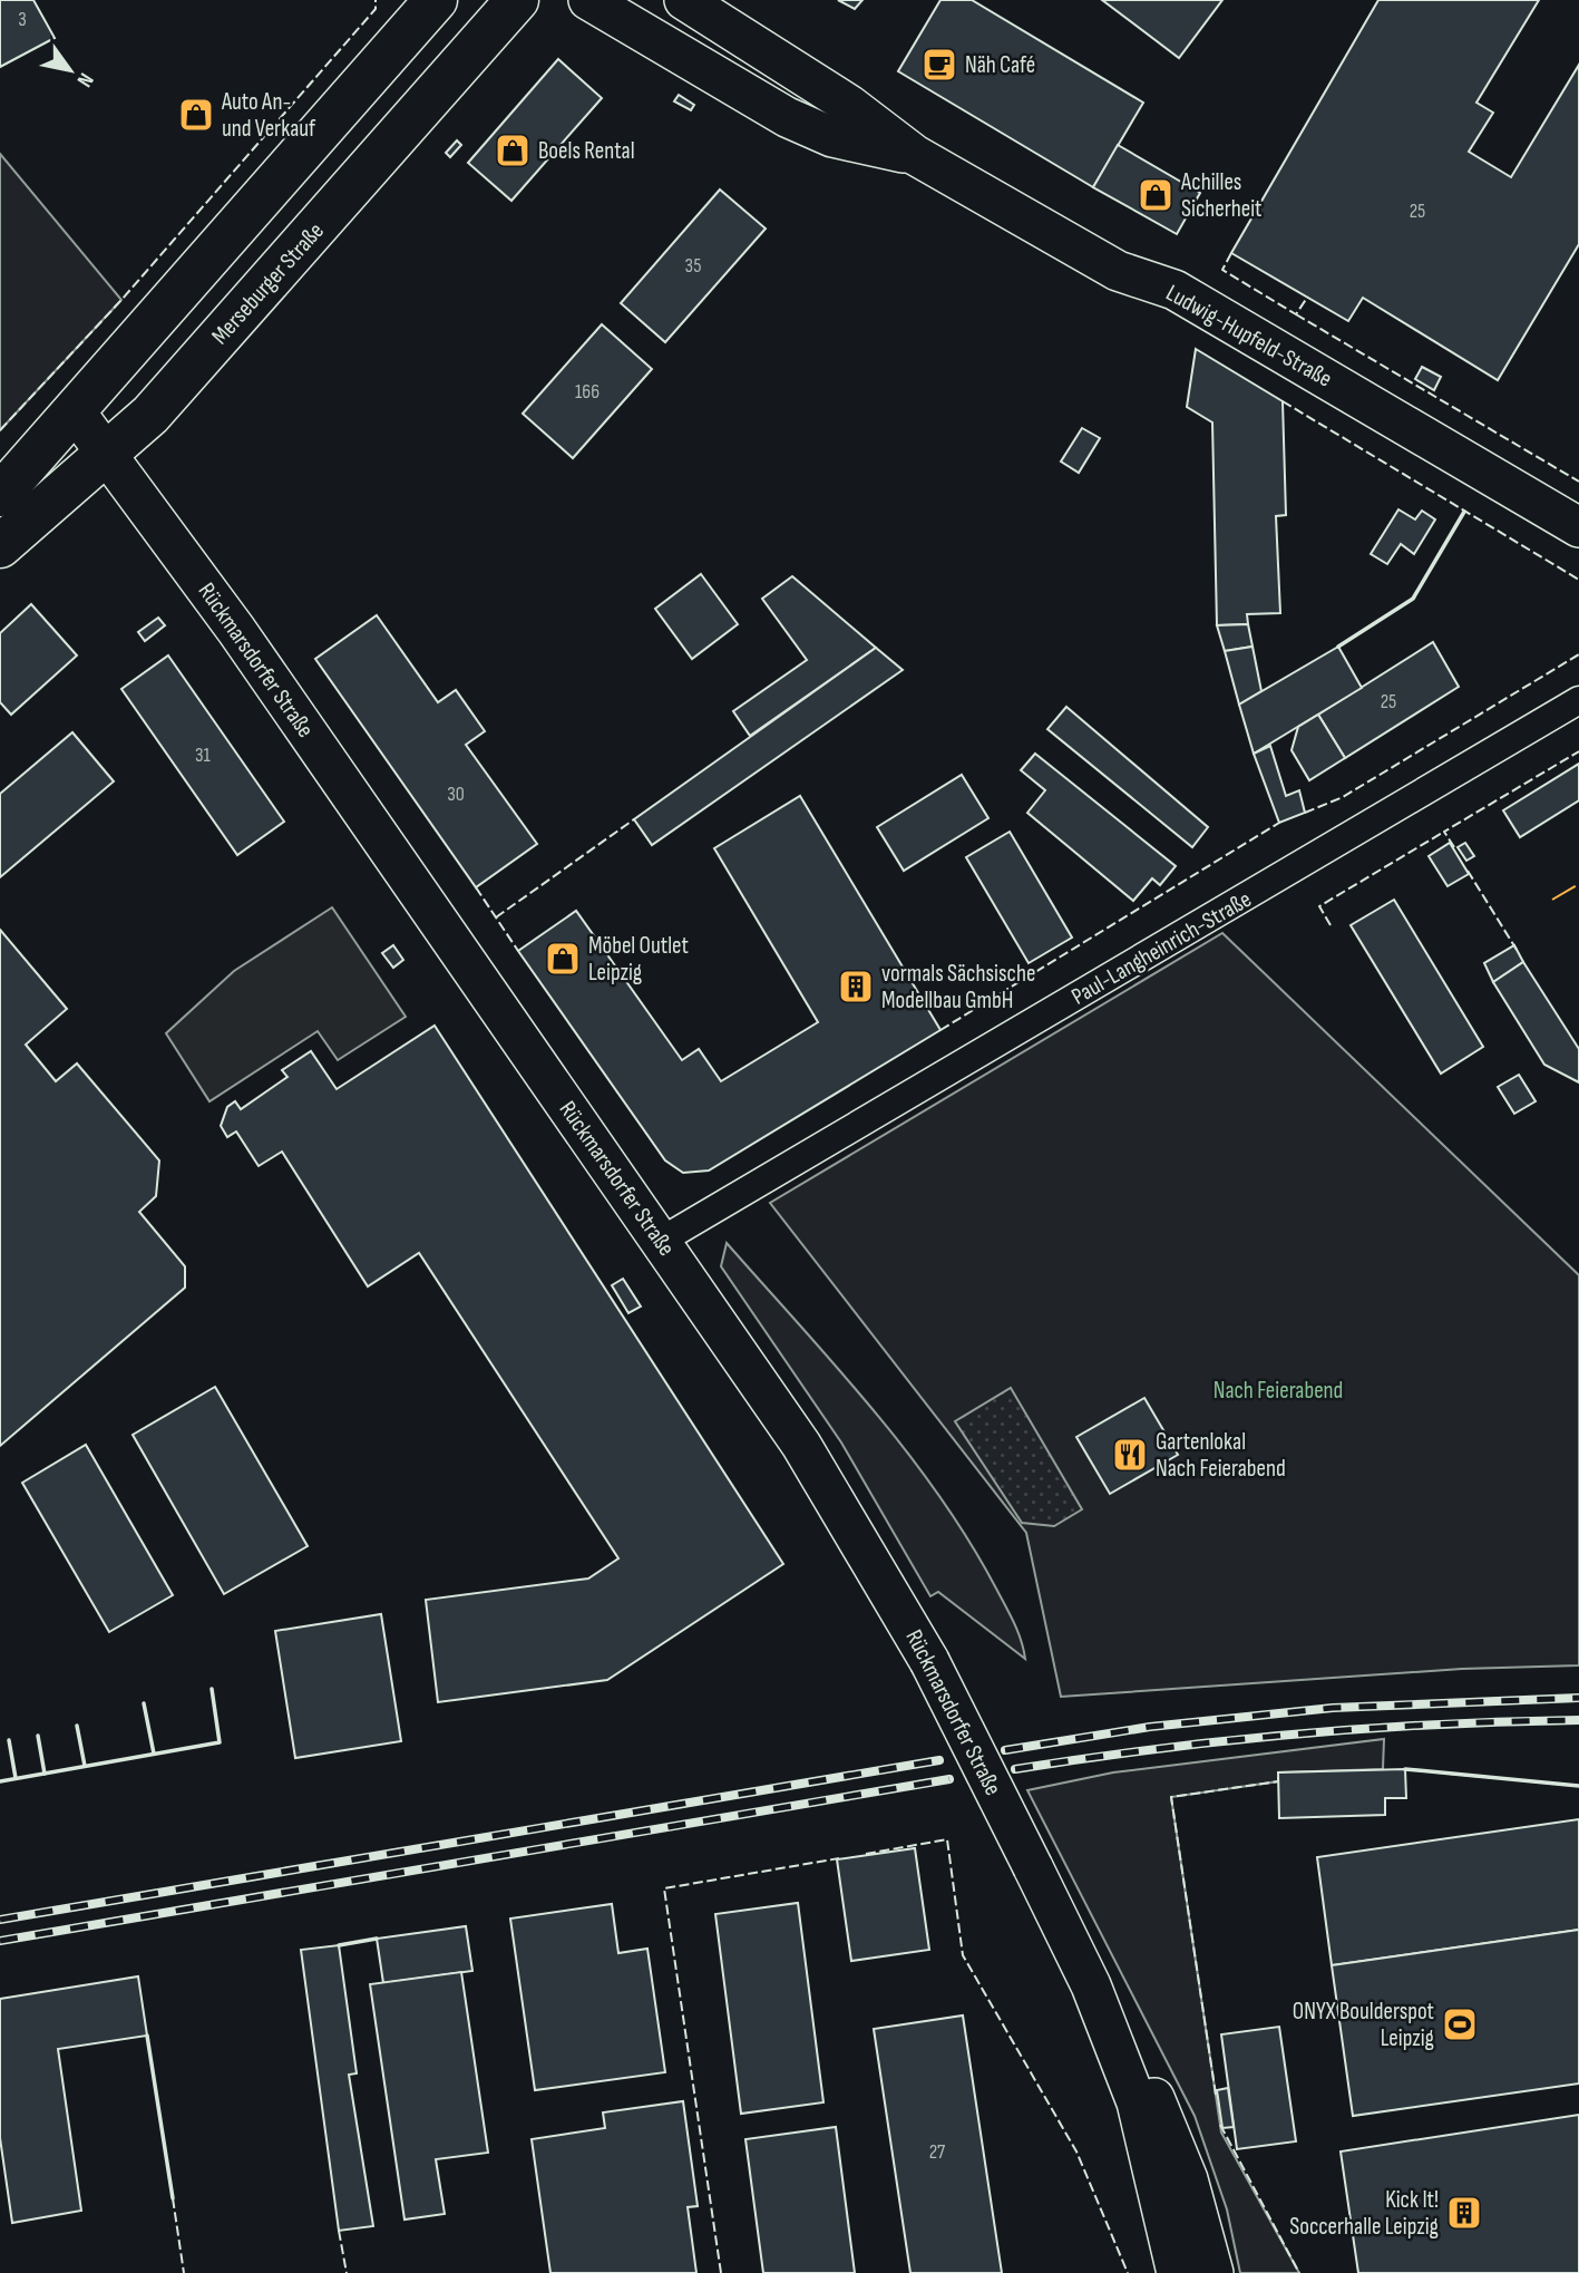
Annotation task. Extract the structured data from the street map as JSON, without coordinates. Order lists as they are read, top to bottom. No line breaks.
{"streets":{"main road":["Merseburger Straße","Ludwig-Hupfeld-Straße","Rückmarsdorfer Straße"],"street":["Paul-Langheinrich-Straße"]},"crossings":[["Merseburger Straße","Rückmarsdorfer Straße"],["Rückmarsdorfer Straße","Paul-Langheinrich-Straße"]],"parks":["Nach Feierabend"],"places":{"cafe":["Näh Café"],"shop":["Auto An- und Verkauf","Boels Rental","Achilles Sicherheit","Möbel Outlet Leipzig"],"building":["vormals Sächsische Modellbau GmbH","Kick It! Soccerhalle Leipzig"],"restaurant":["Gartenlokal Nach Feierabend"],"sports":["ONYX Boulderspot Leipzig"]},"house_numbers":["3","25","35","166","25","31","30","27"],"north":"bottom right"}
